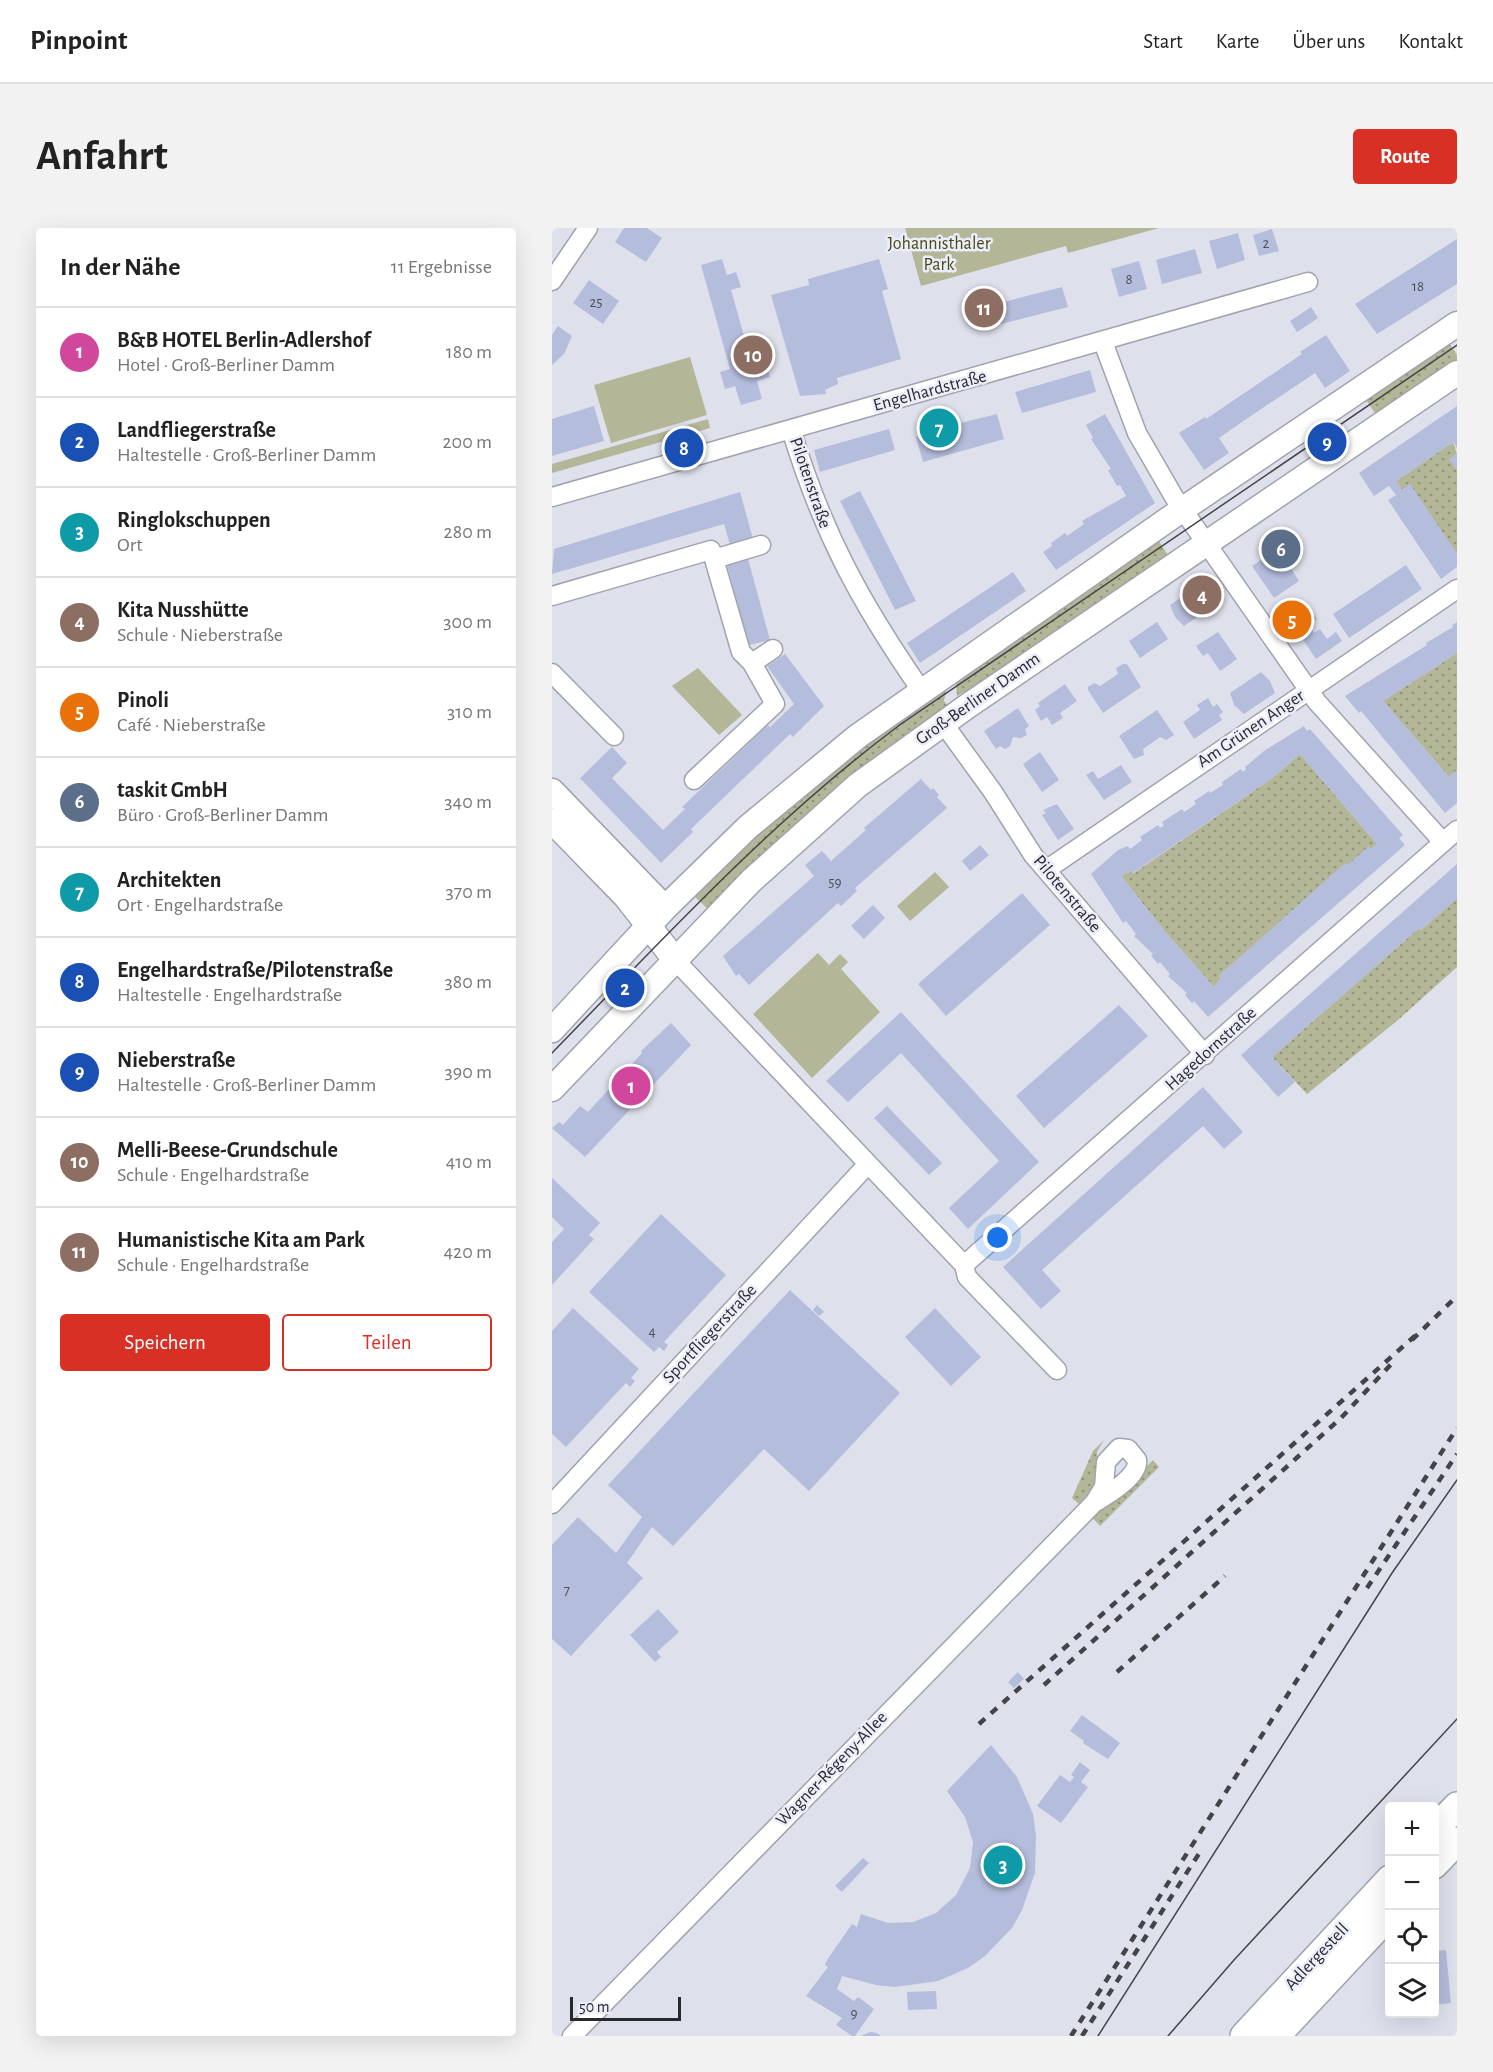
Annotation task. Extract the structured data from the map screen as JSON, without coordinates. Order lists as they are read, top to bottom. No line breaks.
{"streets":{"main road":["Groß-Berliner Damm","Adlergestell"],"street":["Engelhardstraße","Pilotenstraße","Am Grünen Anger","Hagedornstraße","Sportfliegerstraße","Wagner-Régeny-Allee"]},"crossings":[["Engelhardstraße","Pilotenstraße"],["Pilotenstraße","Groß-Berliner Damm"],["Pilotenstraße","Am Grünen Anger"],["Pilotenstraße","Hagedornstraße"]],"parks":["Johannisthaler Park"],"house_numbers":["2","8","18","25","59","4","7","9"],"scale_bar":"50 m","page":{"header":"Pinpoint","nav":["Start","Karte","Über uns","Kontakt"],"buttons":["Route",["Speichern","Teilen"]],"title":"Anfahrt","heading":["In der Nähe","11 Ergebnisse"],"pins":["11","10","7","9","8","6","4","5","2","1","3"],"list":[{"mark":"1","name":"B&B HOTEL Berlin-Adlershof","note":"Hotel · Groß-Berliner Damm","value":"180 m"},{"mark":"2","name":"Landfliegerstraße","note":"Haltestelle · Groß-Berliner Damm","value":"200 m"},{"mark":"3","name":"Ringlokschuppen","note":"Ort","value":"280 m"},{"mark":"4","name":"Kita Nusshütte","note":"Schule · Nieberstraße","value":"300 m"},{"mark":"5","name":"Pinoli","note":"Café · Nieberstraße","value":"310 m"},{"mark":"6","name":"taskit GmbH","note":"Büro · Groß-Berliner Damm","value":"340 m"},{"mark":"7","name":"Architekten","note":"Ort · Engelhardstraße","value":"370 m"},{"mark":"8","name":"Engelhardstraße/Pilotenstraße","note":"Haltestelle · Engelhardstraße","value":"380 m"},{"mark":"9","name":"Nieberstraße","note":"Haltestelle · Groß-Berliner Damm","value":"390 m"},{"mark":"10","name":"Melli-Beese-Grundschule","note":"Schule · Engelhardstraße","value":"410 m"},{"mark":"11","name":"Humanistische Kita am Park","note":"Schule · Engelhardstraße","value":"420 m"}],"map_buttons":["+","−"],"scale":"50 m"}}
